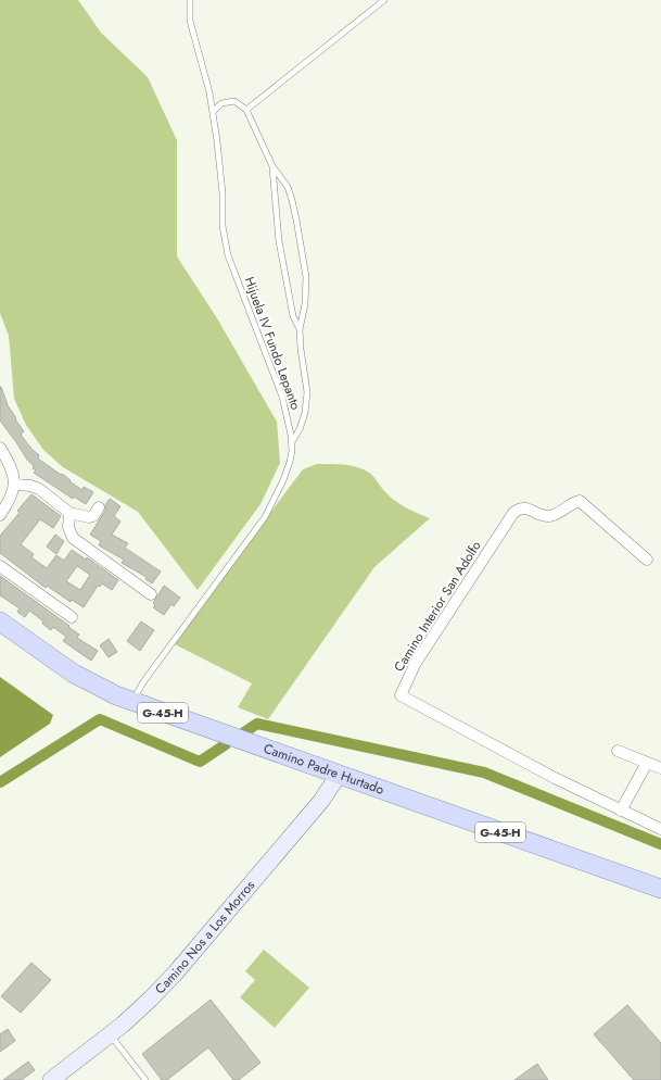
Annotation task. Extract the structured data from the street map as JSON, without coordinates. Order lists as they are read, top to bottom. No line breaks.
{"streets":{"main road":["G-45-H","Camino Padre Hurtado","Camino Nos a Los Morros"],"street":["Camino Interior San Adolfo"],"lane":["Hijuela IV Fundo Lepanto"]},"crossings":[["Hijuela IV Fundo Lepanto","Camino Padre Hurtado"],["Camino Padre Hurtado","Camino Nos a Los Morros"]]}
